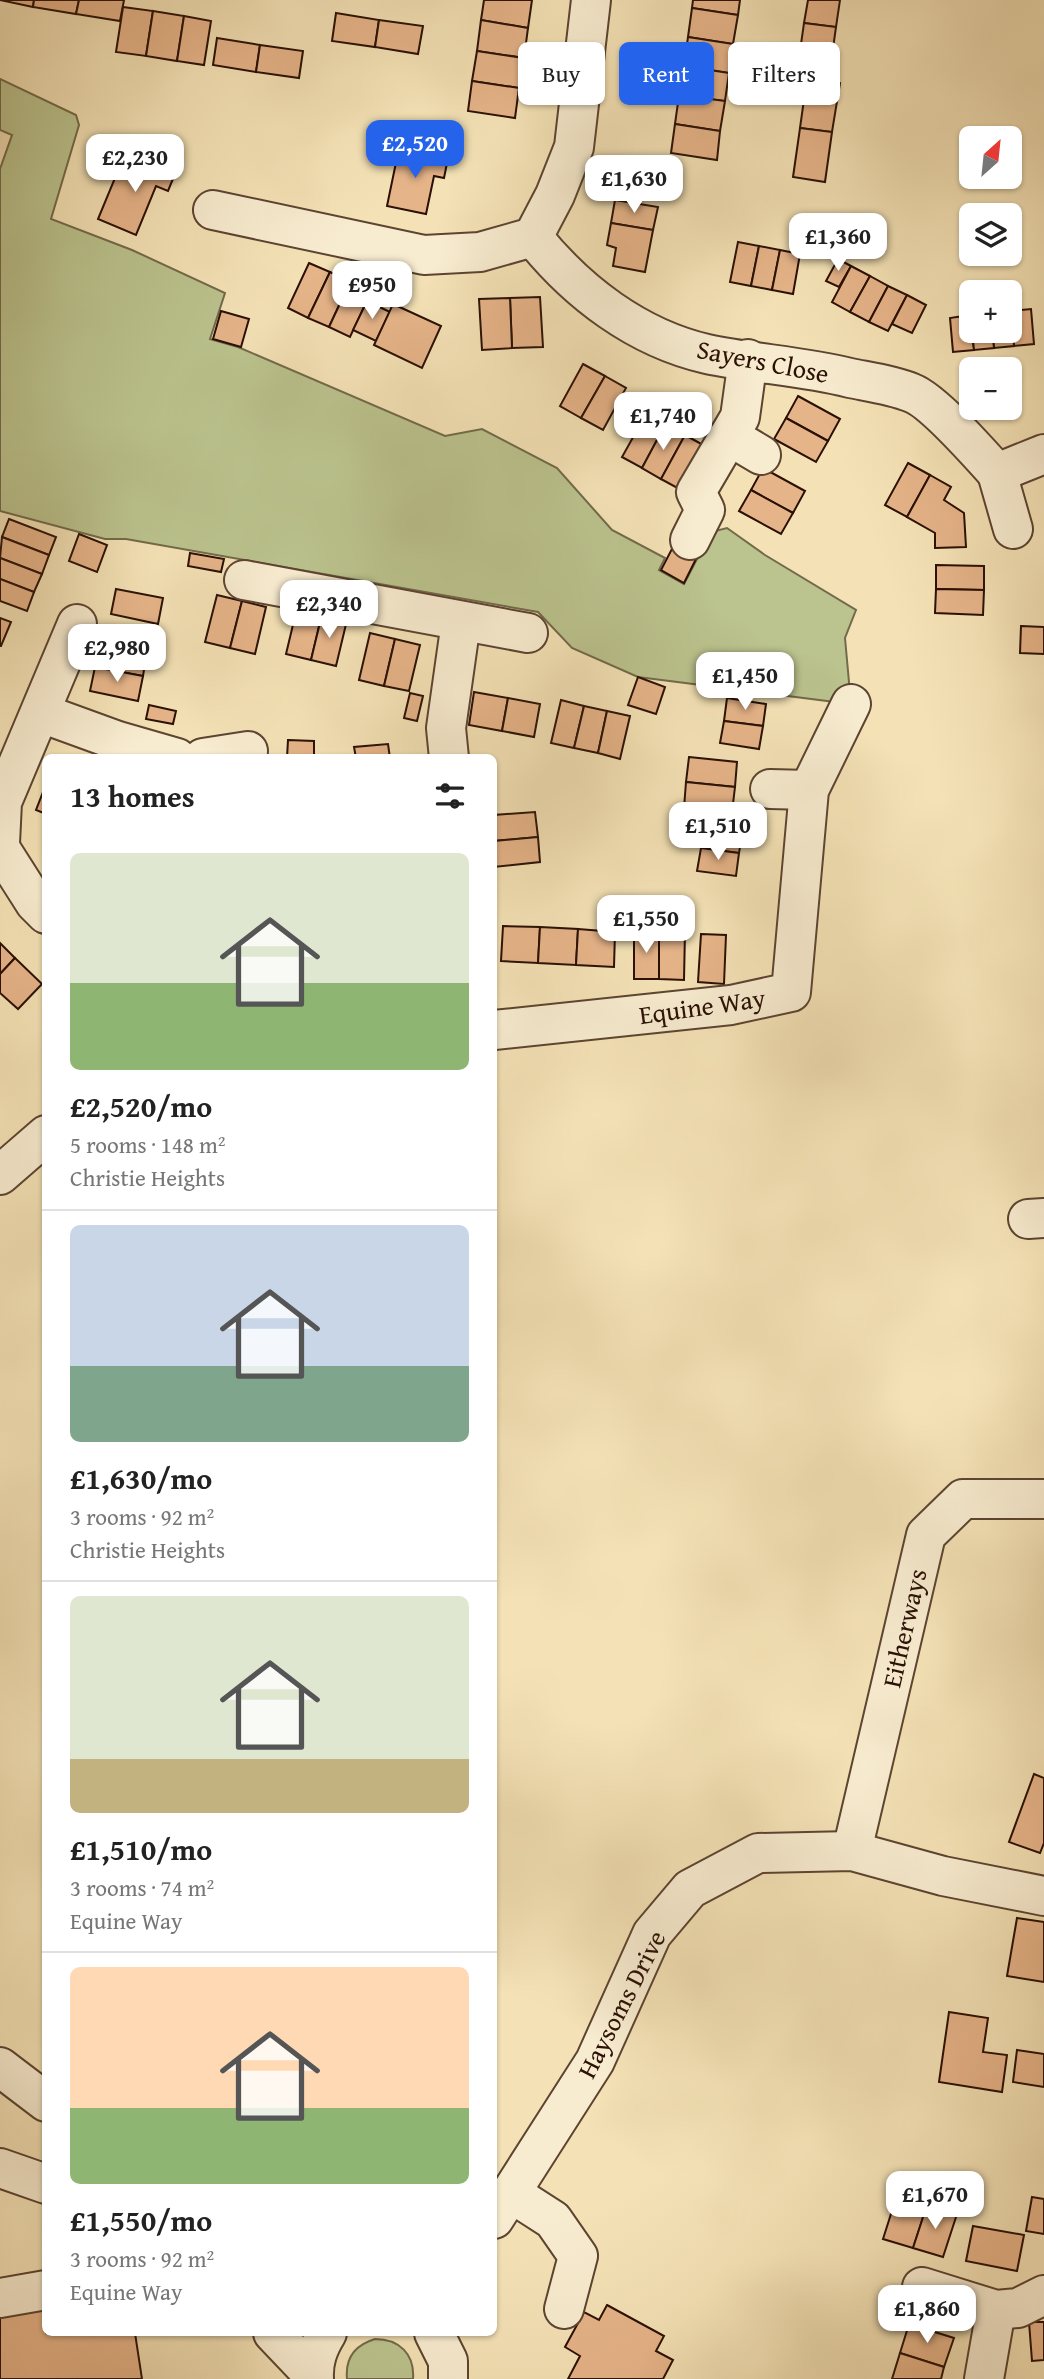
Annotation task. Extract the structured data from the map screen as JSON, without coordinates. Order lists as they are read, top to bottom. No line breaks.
{"streets":{"street":["Sayers Close","Equine Way","Eitherways","Haysoms Drive"]},"crossings":[["Eitherways","Haysoms Drive"]],"north":"top right","page":{"chip":["Buy","Rent","Filters"],"price":["£2,520","£2,230","£1,630","£1,360","£950","£1,740","£2,340","£2,980","£1,450","£1,510","£1,550","£1,670","£1,860"],"map_buttons":["+","−"],"heading":"13 homes","list":[{"name":"£2,520/mo","note":"5 rooms · 148 m² · Christie Heights"},{"name":"£1,630/mo","note":"3 rooms · 92 m² · Christie Heights"},{"name":"£1,510/mo","note":"3 rooms · 74 m² · Equine Way"},{"name":"£1,550/mo","note":"3 rooms · 92 m² · Equine Way"}]}}
